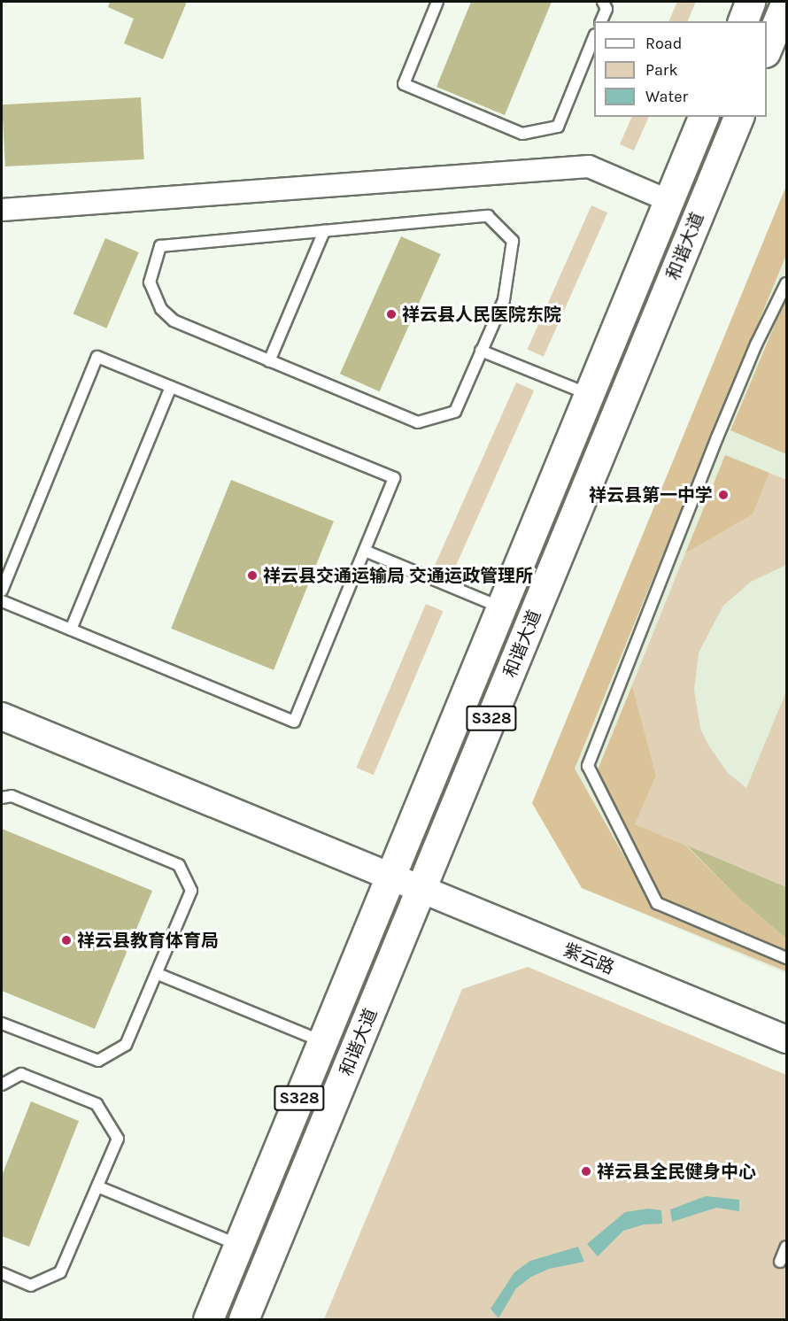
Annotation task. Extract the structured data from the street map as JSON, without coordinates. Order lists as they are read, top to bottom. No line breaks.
{"streets":{"main road":["和谐大道","S328"],"street":["紫云路"]},"crossings":[["和谐大道","紫云路"]],"places":["祥云县人民医院东院","祥云县第一中学","祥云县交通运输局 交通运政管理所","祥云县教育体育局","祥云县全民健身中心"],"legend":["Road","Park","Water"]}
